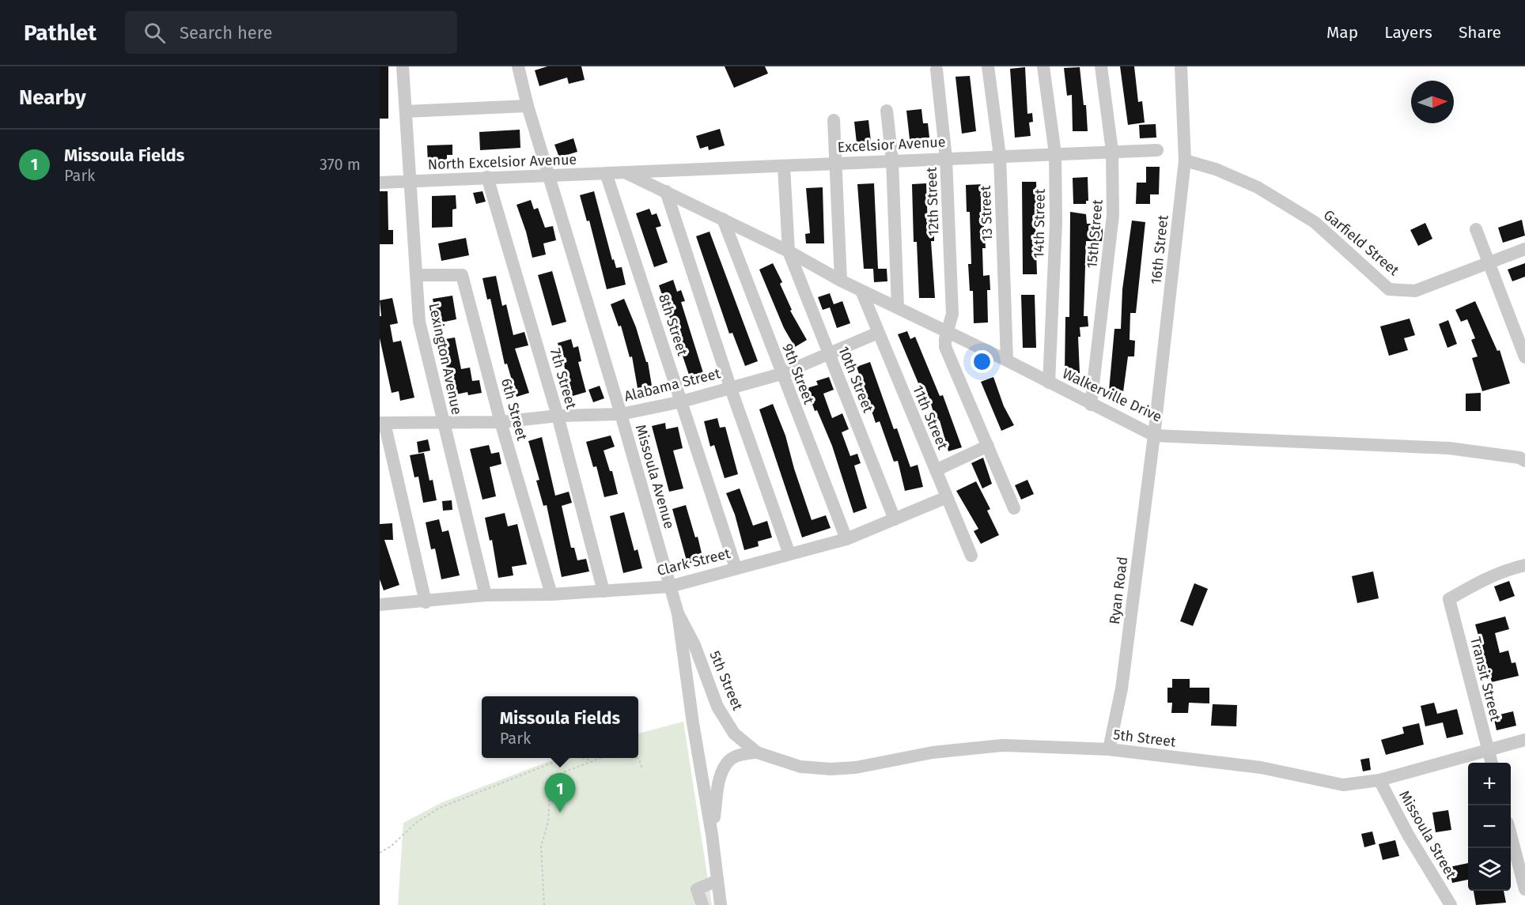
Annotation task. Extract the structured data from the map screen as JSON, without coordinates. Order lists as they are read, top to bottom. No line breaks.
{"streets":{"street":["Excelsior Avenue","North Excelsior Avenue","12th Street","13 Street","14th Street","15th Street","Garfield Street","16th Street","8th Street","Lexington Avenue","9th Street","7th Street","10th Street","Alabama Street","Walkerville Drive","6th Street","11th Street","Missoula Avenue","Clark Street","Ryan Road","Transit Street","5th Street","Missoula Street"]},"crossings":[["Excelsior Avenue","North Excelsior Avenue"],["Excelsior Avenue","12th Street"],["Excelsior Avenue","13 Street"],["Excelsior Avenue","14th Street"],["Excelsior Avenue","15th Street"],["Excelsior Avenue","10th Street"],["Excelsior Avenue","Walkerville Drive"],["North Excelsior Avenue","8th Street"],["North Excelsior Avenue","Lexington Avenue"],["North Excelsior Avenue","7th Street"],["North Excelsior Avenue","Walkerville Drive"],["North Excelsior Avenue","Missoula Avenue"],["12th Street","Walkerville Drive"],["13 Street","Walkerville Drive"],["14th Street","Walkerville Drive"],["15th Street","Walkerville Drive"],["Garfield Street","16th Street"],["16th Street","Walkerville Drive"],["16th Street","Ryan Road"],["8th Street","Alabama Street"],["8th Street","Clark Street"],["Lexington Avenue","Alabama Street"],["Lexington Avenue","6th Street"],["Lexington Avenue","Clark Street"],["9th Street","Alabama Street"],["9th Street","Walkerville Drive"],["9th Street","Clark Street"],["7th Street","Alabama Street"],["7th Street","Clark Street"],["10th Street","Alabama Street"],["10th Street","Walkerville Drive"],["10th Street","Clark Street"],["Alabama Street","6th Street"],["Alabama Street","11th Street"],["Alabama Street","Missoula Avenue"],["Walkerville Drive","11th Street"],["Walkerville Drive","Ryan Road"],["6th Street","Clark Street"],["11th Street","Clark Street"],["Missoula Avenue","Clark Street"],["Missoula Avenue","5th Street"],["Ryan Road","5th Street"],["Transit Street","5th Street"],["5th Street","Missoula Street"]],"north":"right","page":{"header":"Pathlet","search":"Search here","nav":["Map","Layers","Share"],"heading":"Nearby","list":[{"mark":"1","name":"Missoula Fields","note":"Park","value":"370 m"}],"popup":["Missoula Fields","Park"],"map_buttons":["+","−"],"pins":"1"}}
